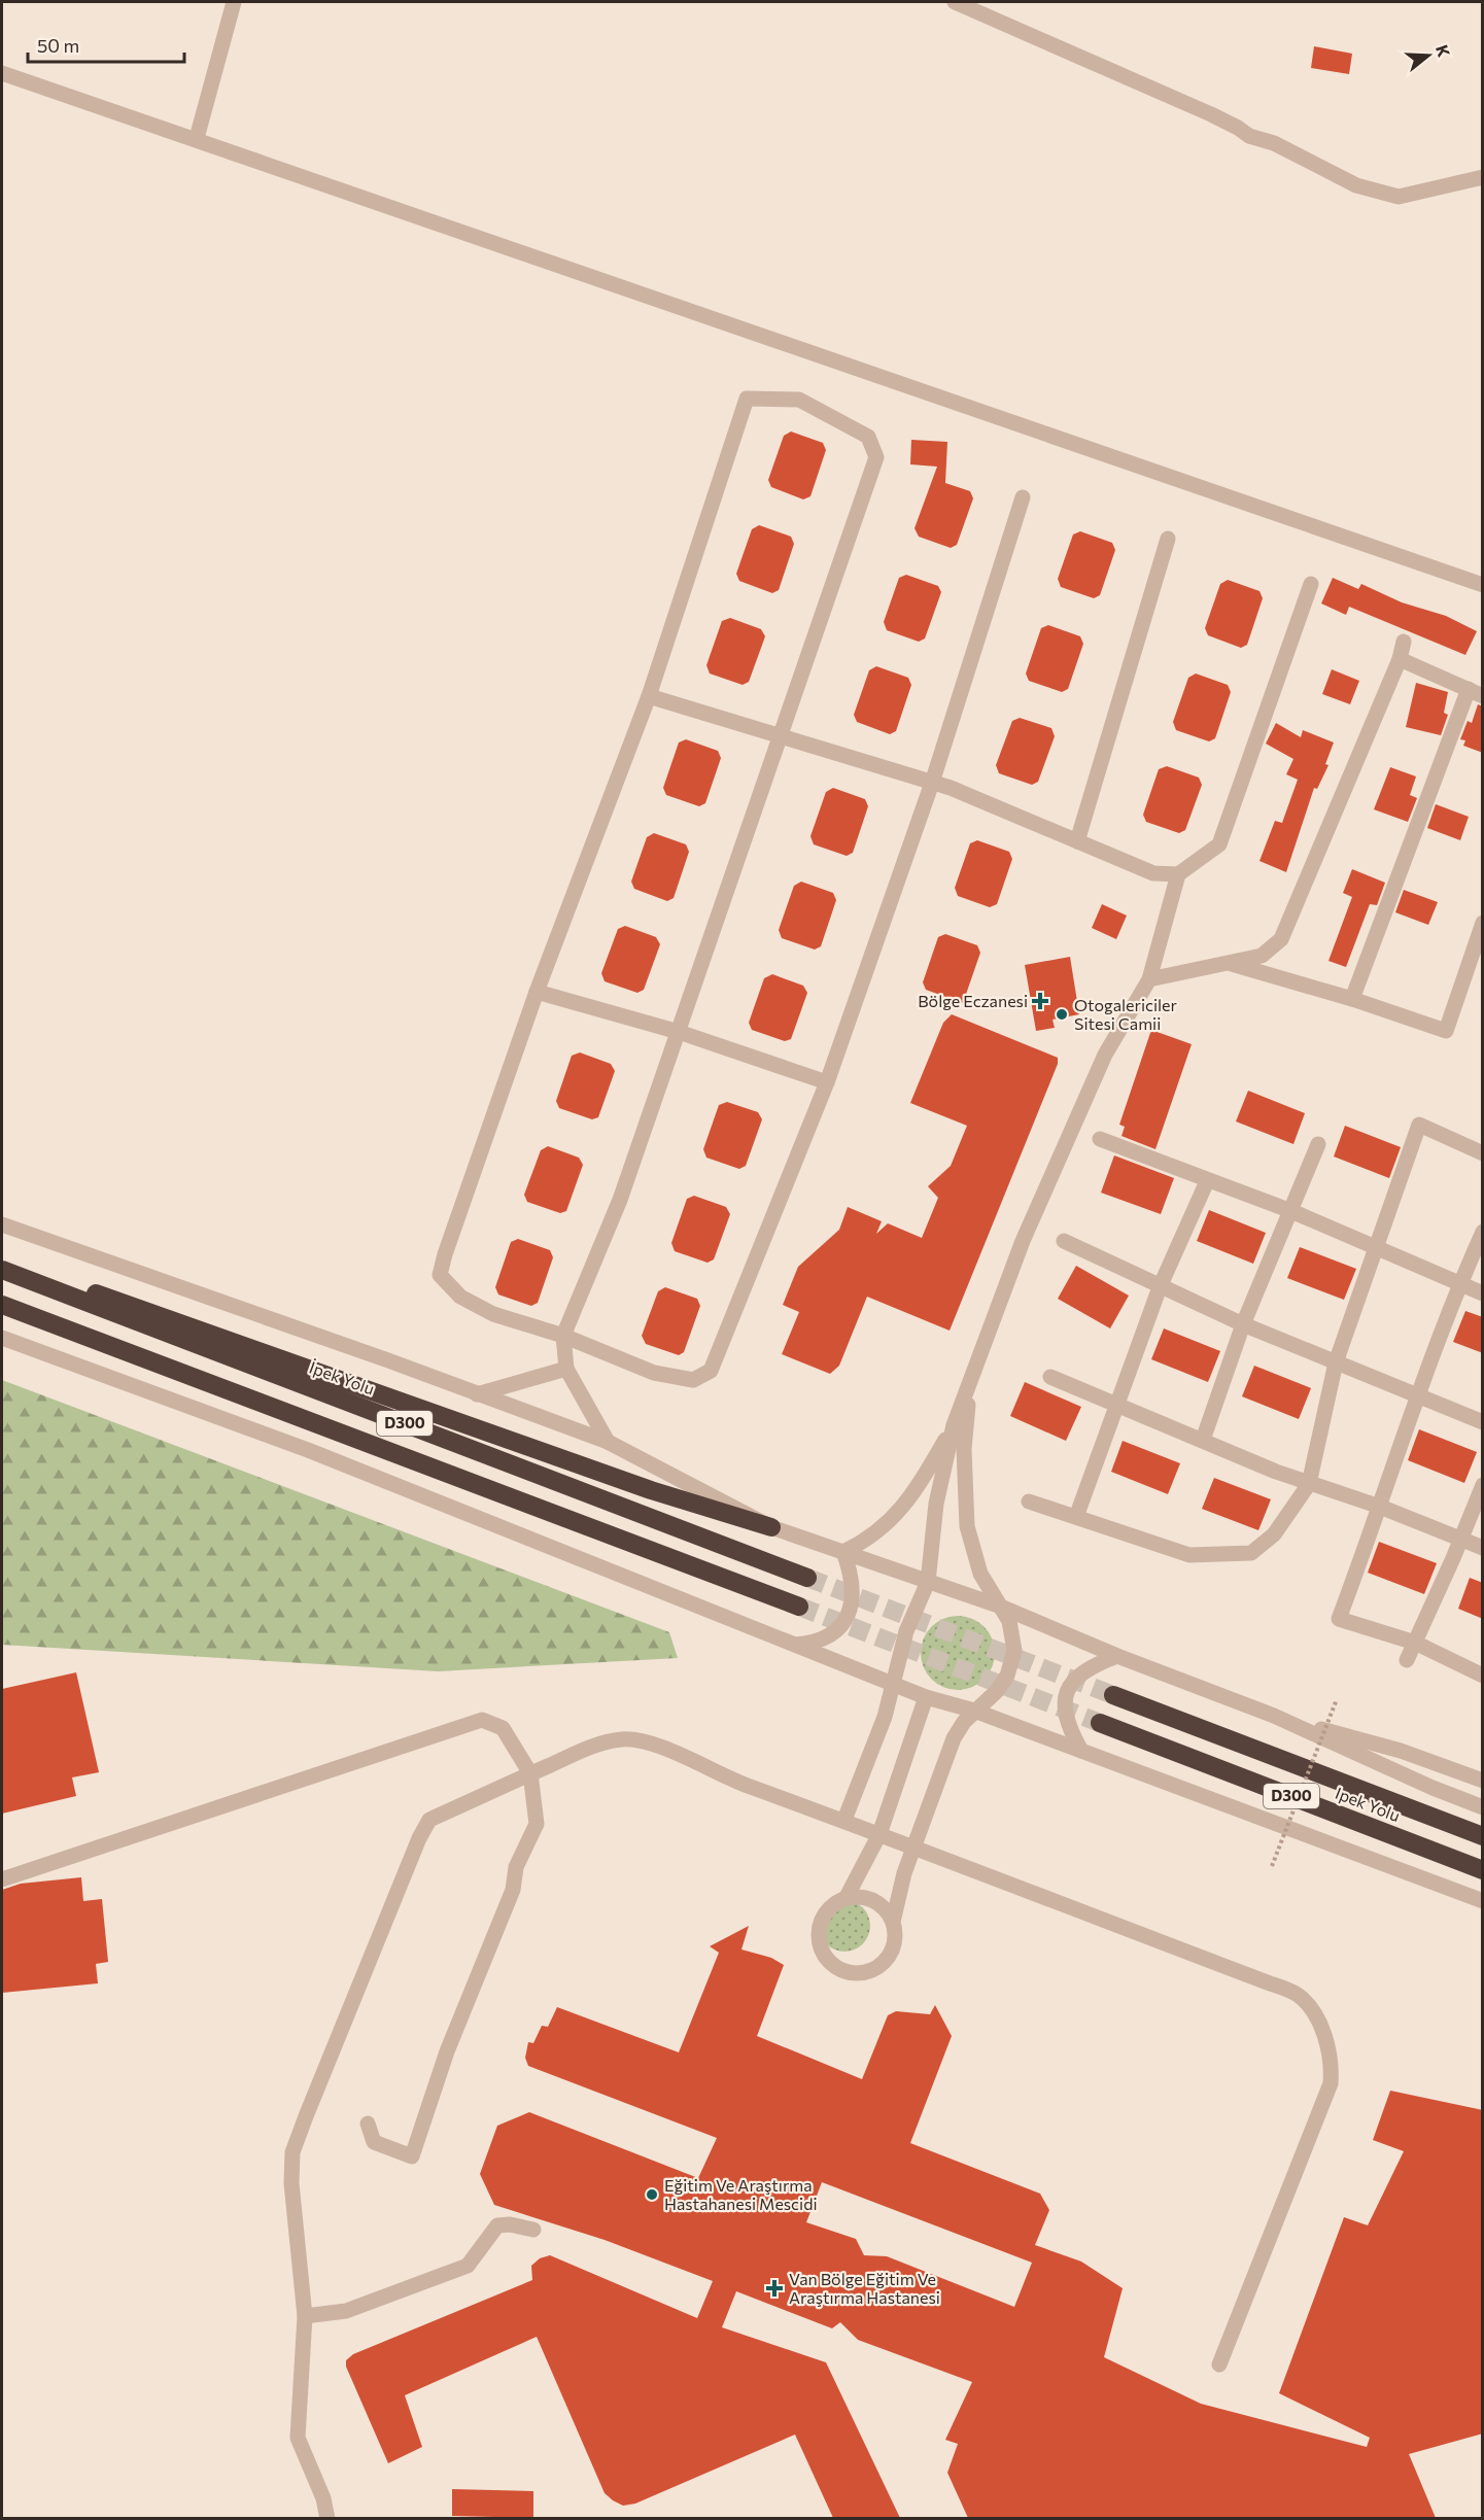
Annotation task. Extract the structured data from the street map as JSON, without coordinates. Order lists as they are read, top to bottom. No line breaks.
{"streets":{"highway":["İpek Yolu","D300","Ipek Yolu"]},"places":{"health":["Bölge Eczanesi","Van Bölge Eğitim Ve Araştırma Hastanesi"],"other":["Otogalericiler Sitesi Camii","Eğitim Ve Araştırma Hastahanesi Mescidi"]},"scale_bar":"50 m","north":"right"}
